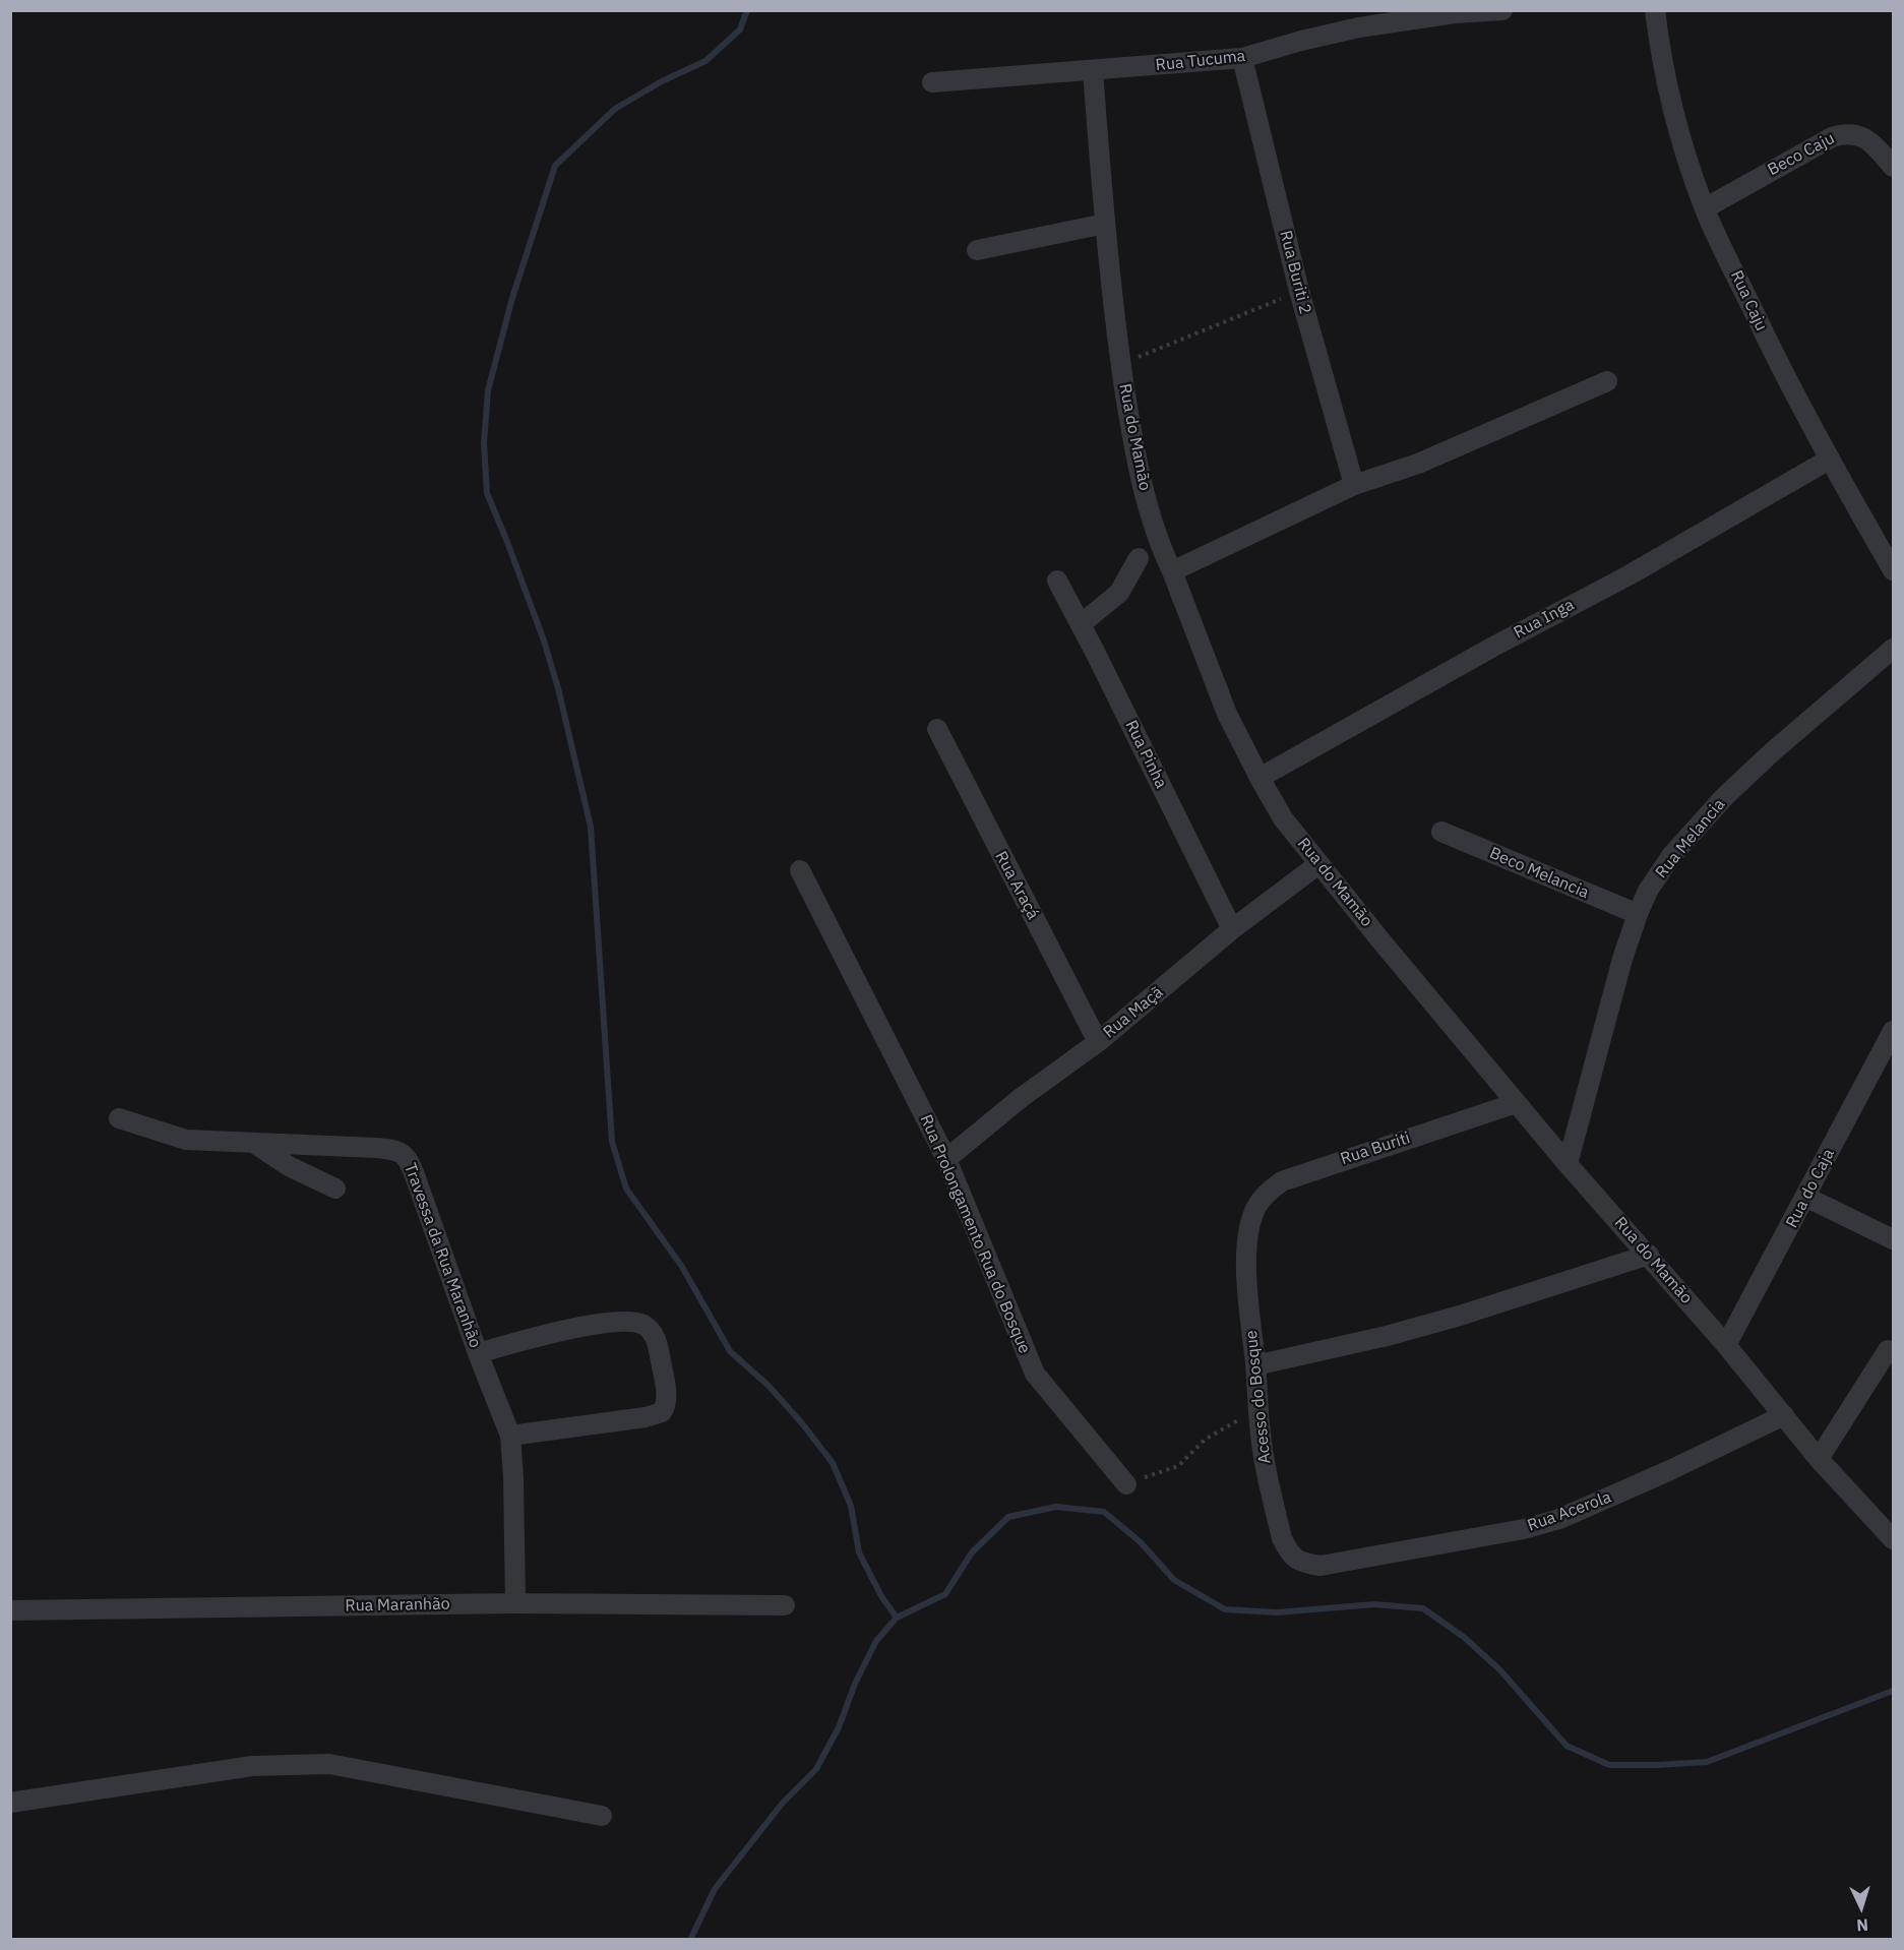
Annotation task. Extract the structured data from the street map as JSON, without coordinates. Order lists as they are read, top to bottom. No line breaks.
{"streets":{"street":["Rua Tucuma","Beco Caju","Rua Buriti 2","Rua Caju","Rua do Mamão","Rua Inga","Rua Pinha","Rua Melancia","Beco Melancia","Rua Araçá","Rua Maçã","Rua Buriti","Rua do Caja","Rua Prolongamento Rua do Bosque","Travessa da Rua Maranhão","Acesso do Bosque","Rua Acerola","Rua Maranhão"]},"crossings":[["Rua Tucuma","Rua Buriti 2"],["Rua Tucuma","Rua do Mamão"],["Beco Caju","Rua Caju"],["Rua Caju","Rua Inga"],["Rua do Mamão","Rua Inga"],["Rua do Mamão","Rua Melancia"],["Rua do Mamão","Rua Maçã"],["Rua do Mamão","Rua Buriti"],["Rua do Mamão","Rua do Caja"],["Rua do Mamão","Rua Acerola"],["Rua Pinha","Rua Maçã"],["Rua Melancia","Beco Melancia"],["Rua Araçá","Rua Maçã"],["Rua Maçã","Rua Prolongamento Rua do Bosque"],["Rua Buriti","Acesso do Bosque"],["Travessa da Rua Maranhão","Rua Maranhão"],["Acesso do Bosque","Rua Acerola"]],"north":"bottom"}
